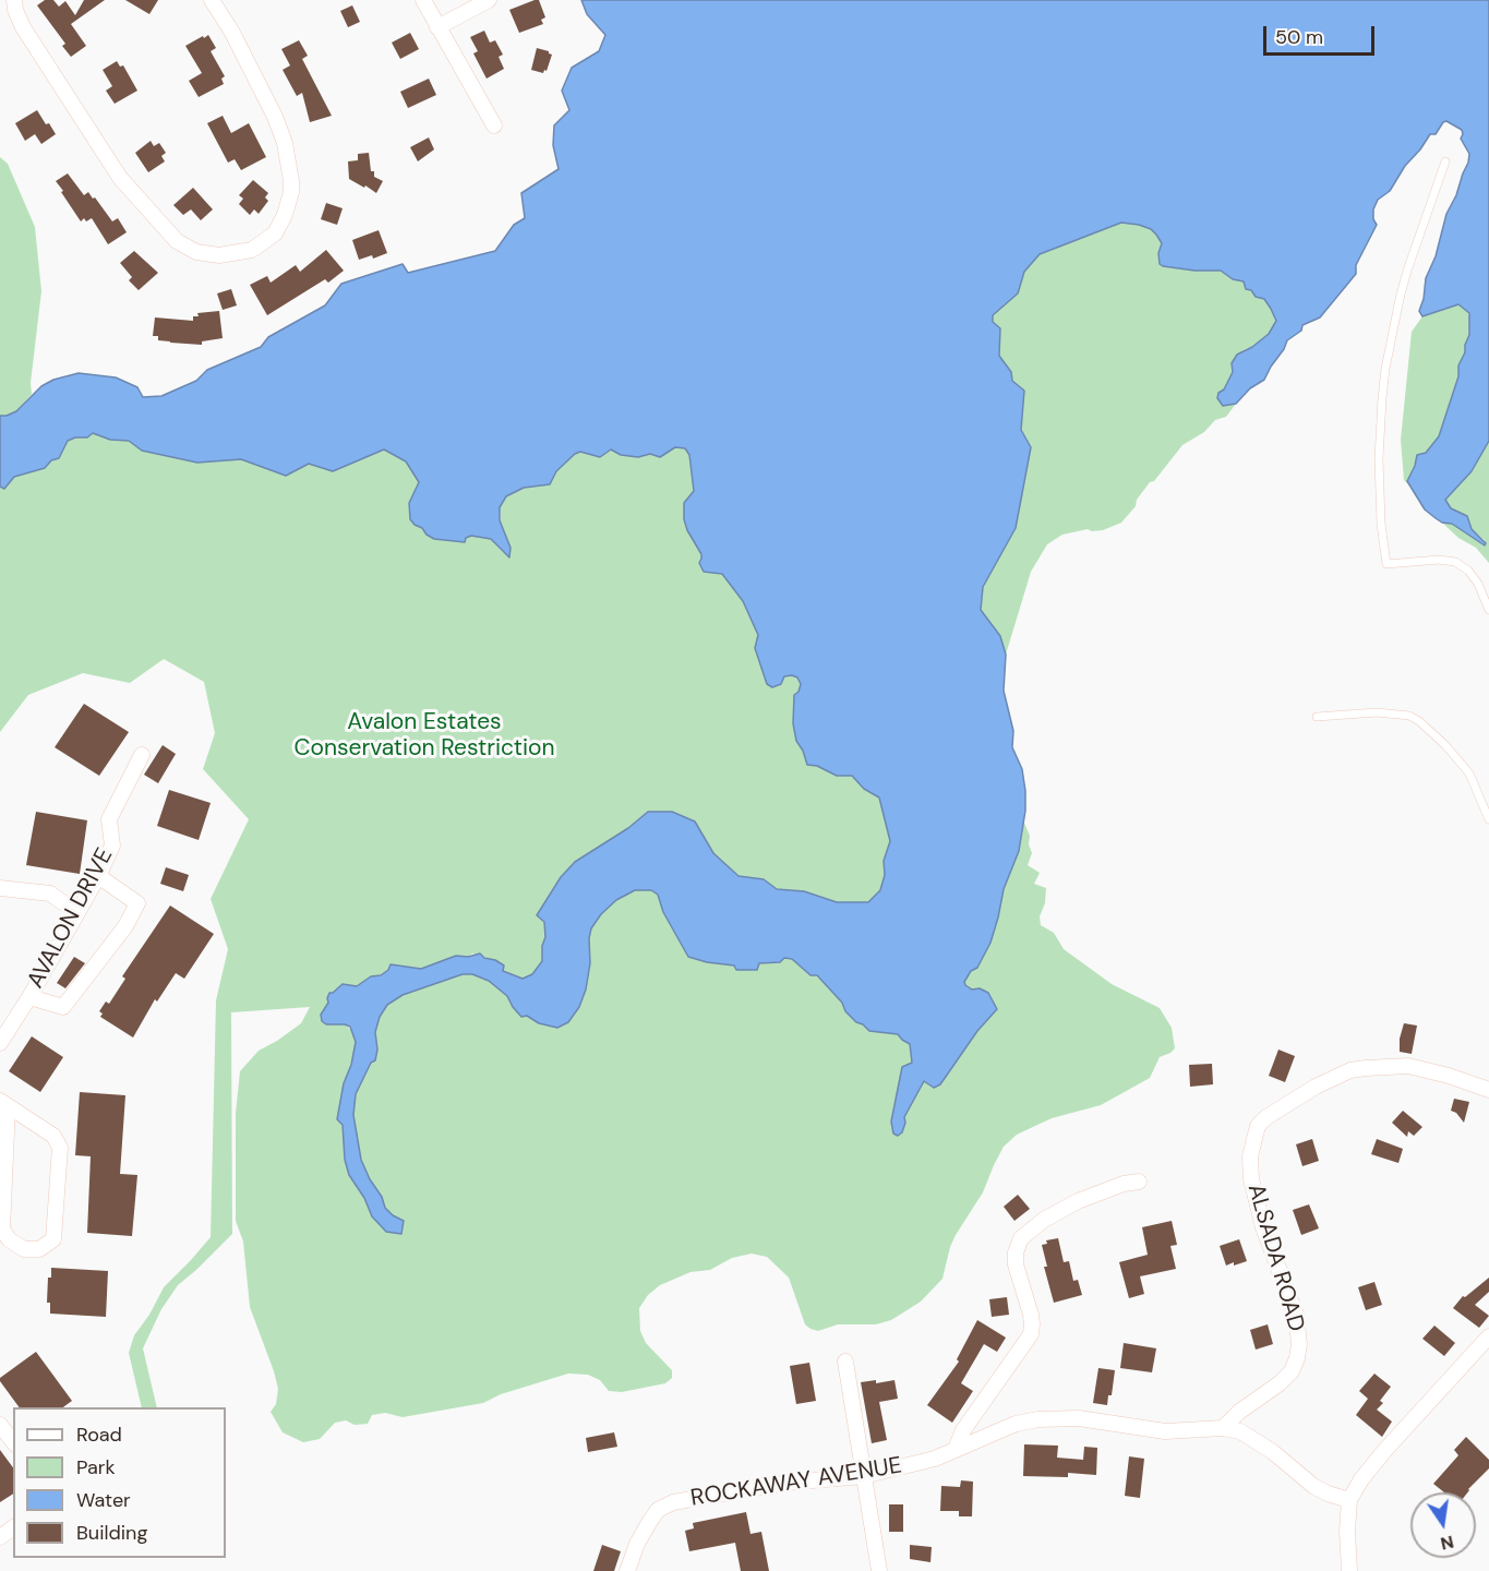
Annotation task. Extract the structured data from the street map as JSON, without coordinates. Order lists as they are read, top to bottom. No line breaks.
{"streets":{"street":["AVALON DRIVE","ALSADA ROAD","ROCKAWAY AVENUE"]},"crossings":[["ALSADA ROAD","ROCKAWAY AVENUE"]],"parks":["Avalon Estates Conservation Restriction"],"legend":["Road","Park","Water","Building"],"scale_bar":"50 m","north":"bottom"}
